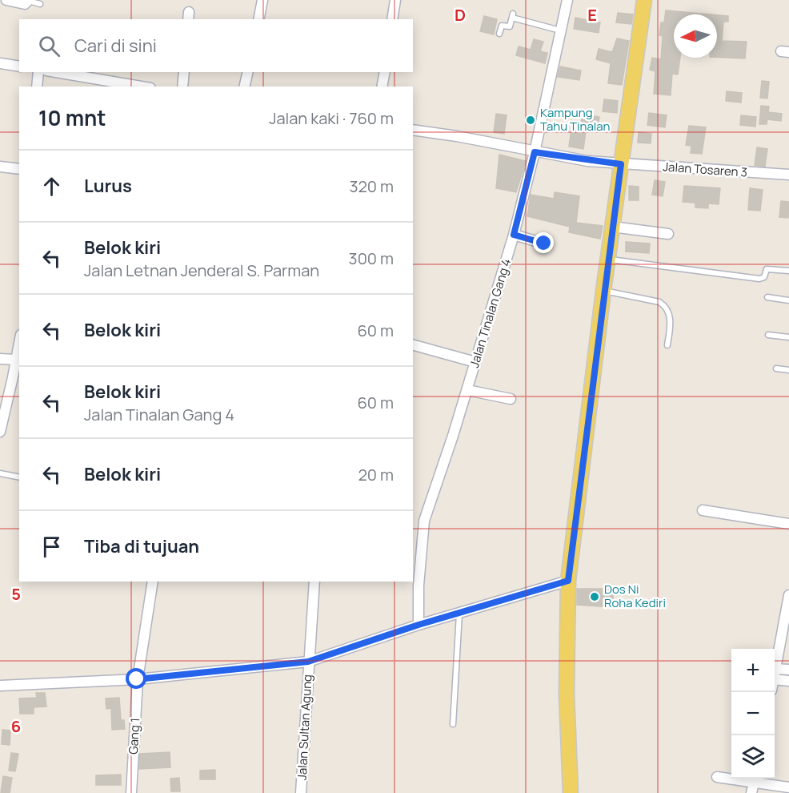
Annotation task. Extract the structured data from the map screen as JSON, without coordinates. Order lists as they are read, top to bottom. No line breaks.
{"streets":{"street":["Jalan Tosaren 3","Jalan Tinalan Gang 4","Jalan Sultan Agung","Gang 1"]},"crossings":[["Jalan Tosaren 3","Jalan Tinalan Gang 4"]],"places":["Kampung Tahu Tinalan","Dos Ni Roha Kediri"],"north":"left","page":{"search":"Cari di sini","heading":["10 mnt","Jalan kaki · 760 m"],"list":[["Lurus","320 m"],["Belok kiri","Jalan Letnan Jenderal S. Parman","300 m"],["Belok kiri","60 m"],["Belok kiri","Jalan Tinalan Gang 4","60 m"],["Belok kiri","20 m"],"Tiba di tujuan"],"map_buttons":["+","−"]},"grid":{"columns":["D","E"],"rows":["5","6"]}}
